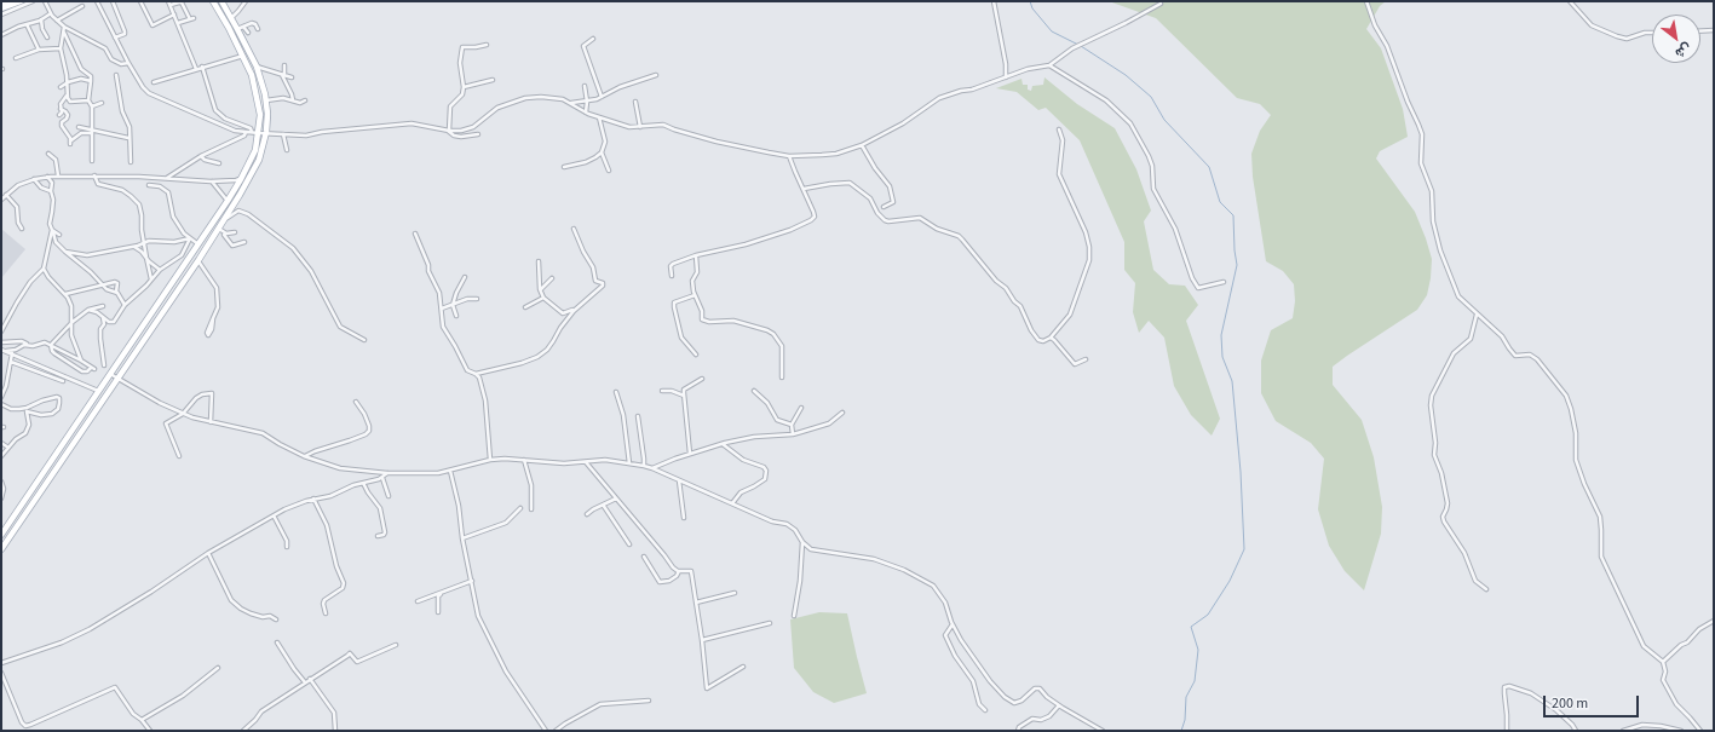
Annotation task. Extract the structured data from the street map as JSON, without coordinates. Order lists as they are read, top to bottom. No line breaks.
{"scale_bar":"200 m","north":"bottom right"}
